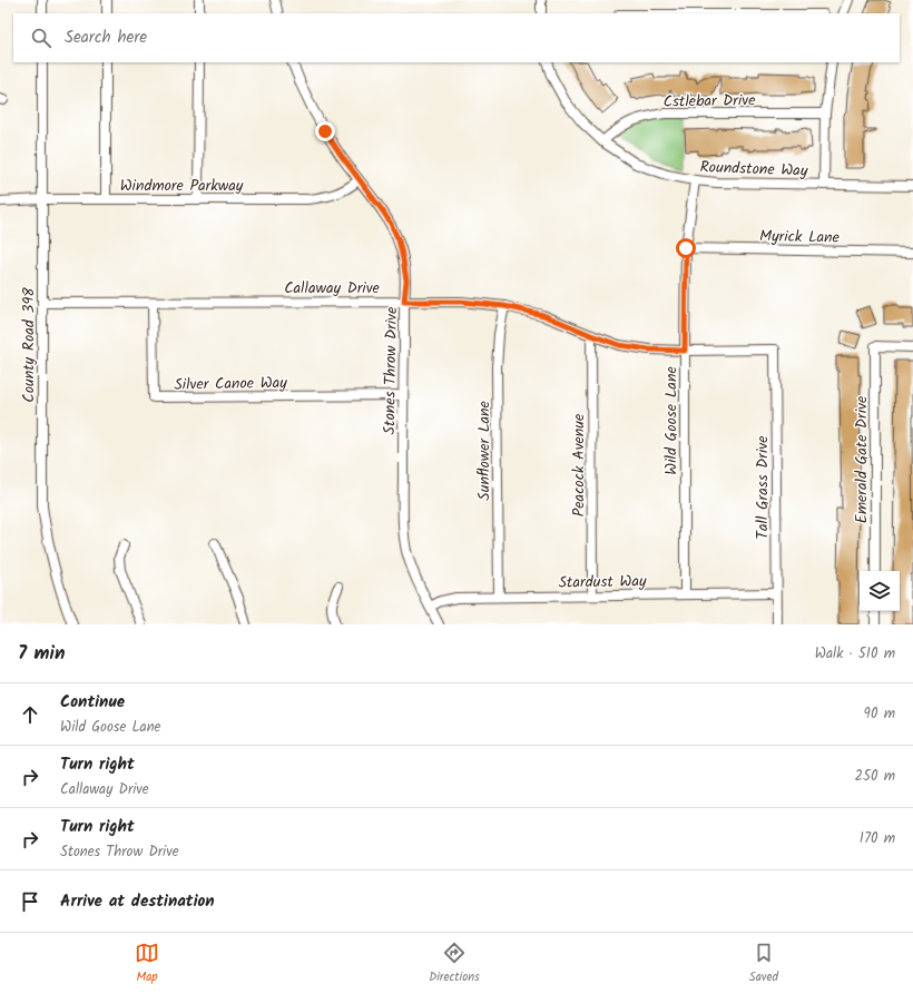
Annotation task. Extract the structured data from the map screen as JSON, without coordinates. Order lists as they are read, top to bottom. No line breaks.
{"streets":{"street":["Cstlebar Drive","Roundstone Way","Windmore Parkway","Myrick Lane","Callaway Drive","County Road 398","Stones Throw Drive","Silver Canoe Way","Wild Goose Lane","Sunflower Lane","Emerald Gate Drive","Peacock Avenue","Tall Grass Drive","Stardust Way"]},"crossings":[["Cstlebar Drive","Roundstone Way"],["Roundstone Way","Wild Goose Lane"],["Windmore Parkway","County Road 398"],["Windmore Parkway","Stones Throw Drive"],["Myrick Lane","Wild Goose Lane"],["Callaway Drive","County Road 398"],["Callaway Drive","Stones Throw Drive"],["Callaway Drive","Silver Canoe Way"],["Callaway Drive","Wild Goose Lane"],["Callaway Drive","Sunflower Lane"],["Callaway Drive","Peacock Avenue"],["Callaway Drive","Tall Grass Drive"],["Stones Throw Drive","Silver Canoe Way"],["Stones Throw Drive","Stardust Way"],["Wild Goose Lane","Stardust Way"],["Sunflower Lane","Stardust Way"],["Peacock Avenue","Stardust Way"],["Tall Grass Drive","Stardust Way"]],"page":{"search":"Search here","heading":["7 min","Walk · 510 m"],"list":[["Continue","Wild Goose Lane","90 m"],["Turn right","Callaway Drive","250 m"],["Turn right","Stones Throw Drive","170 m"],"Arrive at destination"],"nav":["Map","Directions","Saved"]}}
